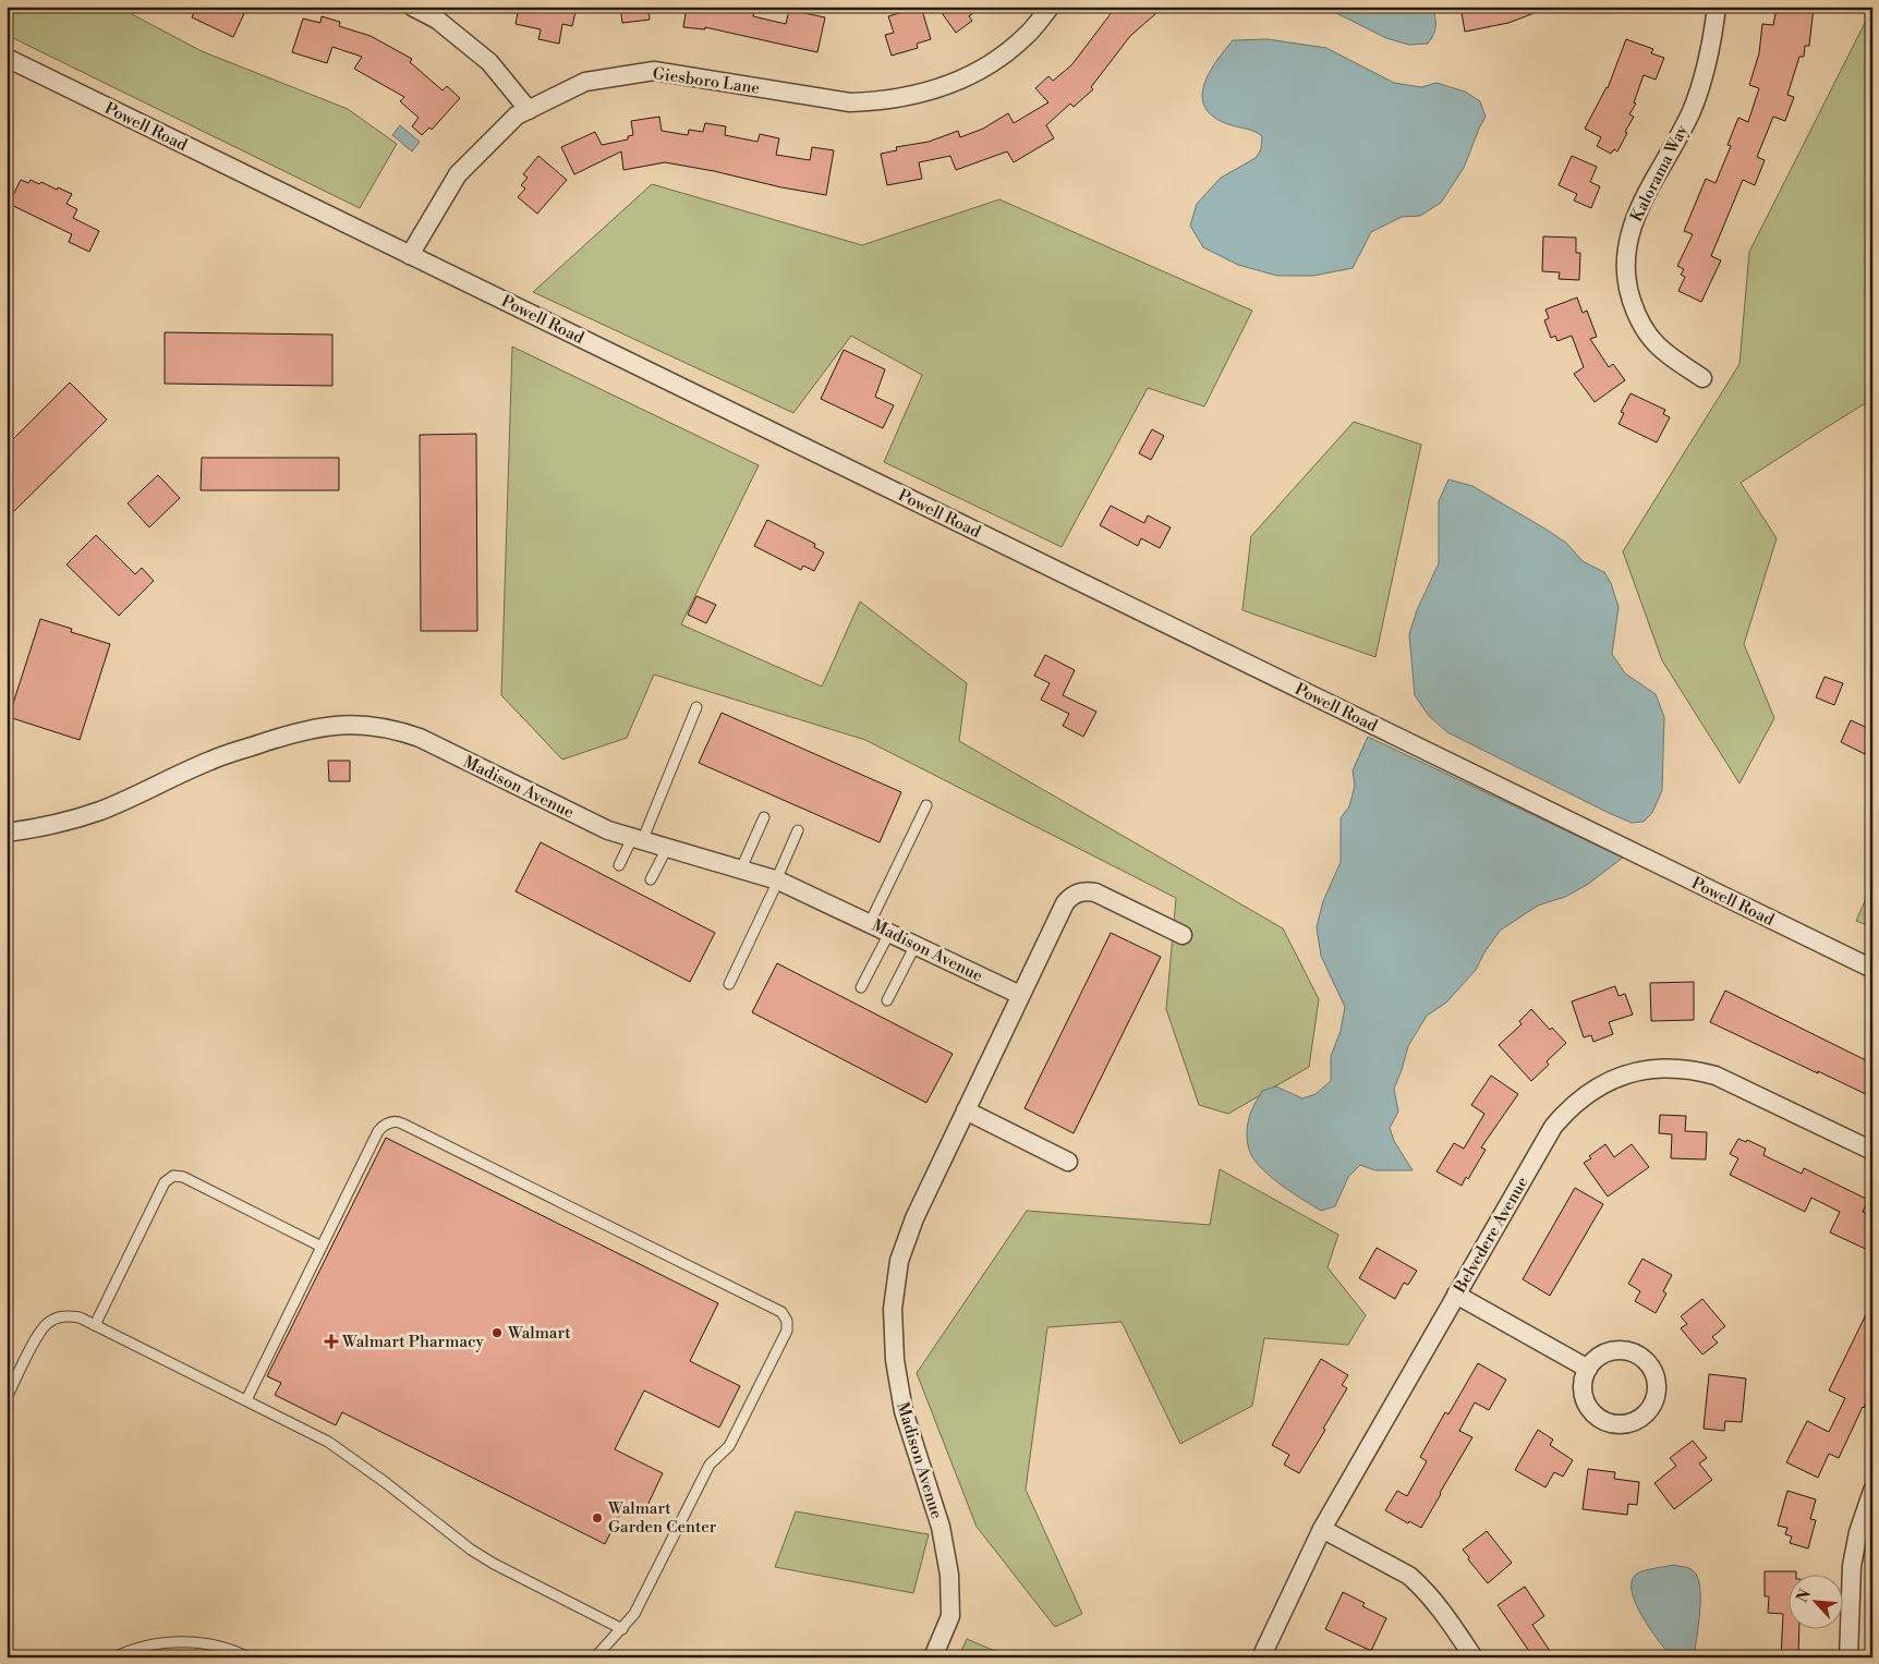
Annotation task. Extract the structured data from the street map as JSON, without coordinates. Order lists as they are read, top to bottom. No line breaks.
{"streets":{"street":["Giesboro Lane","Powell Road","Kalorama Way","Madison Avenue","Belvedere Avenue"]},"crossings":[["Giesboro Lane","Powell Road"]],"places":{"other":["Walmart","Walmart Garden Center"],"health":["Walmart Pharmacy"]},"north":"top left"}
